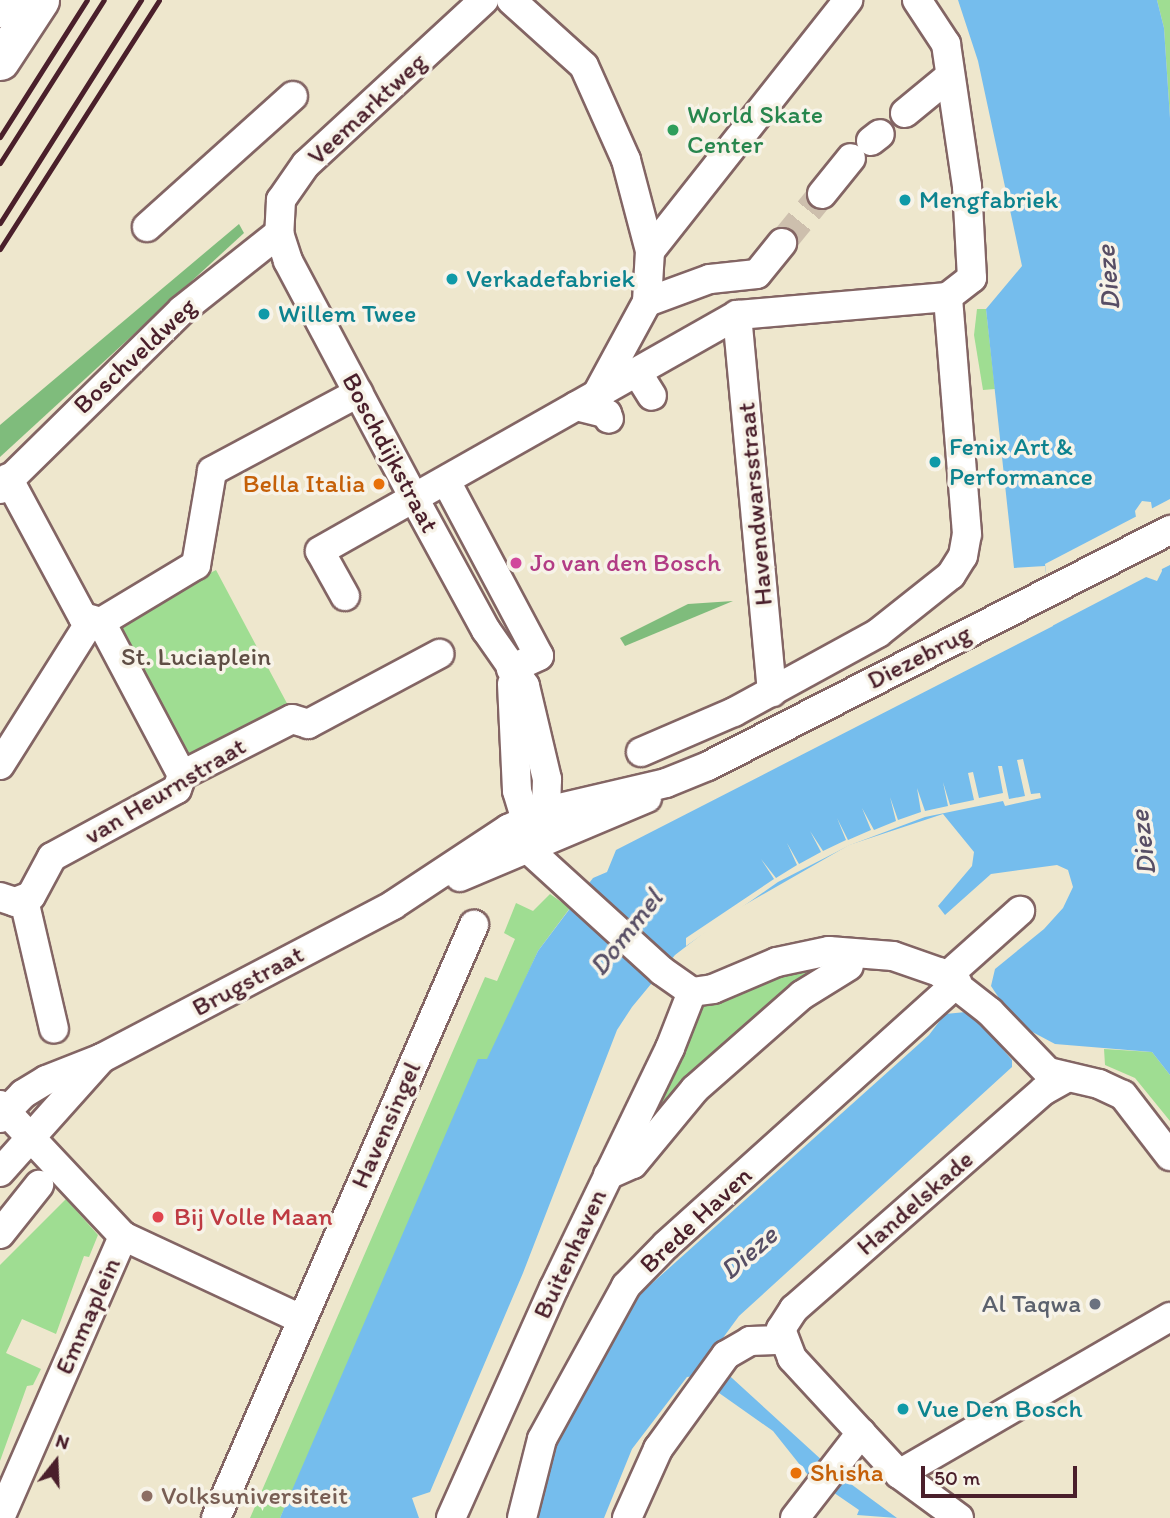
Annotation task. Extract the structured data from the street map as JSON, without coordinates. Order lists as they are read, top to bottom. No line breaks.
{"streets":{"street":["Veemarktweg","Boschveldweg","Boschdijkstraat","Havendwarsstraat","Diezebrug","van Heurnstraat","Brugstraat","Havensingel","Handelskade","Brede Haven","Buitenhaven","Emmaplein"]},"crossings":[["Veemarktweg","Boschveldweg"],["Veemarktweg","Boschdijkstraat"],["Boschveldweg","Boschdijkstraat"],["Boschdijkstraat","Brugstraat"],["Diezebrug","Brugstraat"],["Brugstraat","Emmaplein"]],"water":["Dieze","Dommel"],"parks":["St. Luciaplein"],"places":["World Skate Center","Mengfabriek","Verkadefabriek","Willem Twee","Fenix Art & Performance","Bella Italia","Jo van den Bosch","Bij Volle Maan","Al Taqwa","Vue Den Bosch","Shisha","Volksuniversiteit"],"scale_bar":"50 m","north":"top"}
